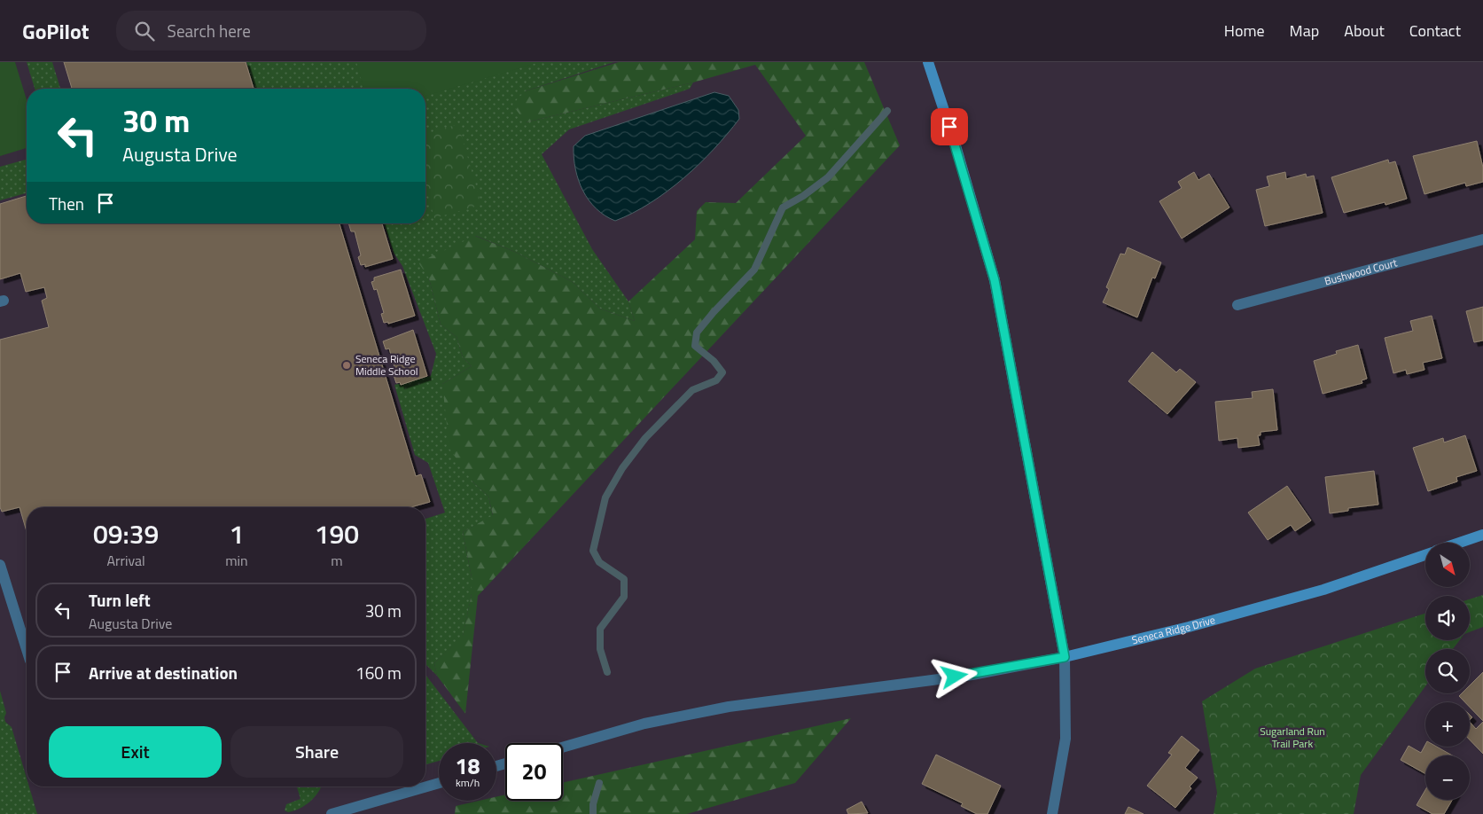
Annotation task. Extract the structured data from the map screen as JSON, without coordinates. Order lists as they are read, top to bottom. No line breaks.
{"streets":{"street":["Bushwood Court","Seneca Ridge Drive"]},"parks":["Sugarland Run Trail Park"],"places":["Seneca Ridge Middle School"],"north":"bottom right","page":{"header":"GoPilot","search":"Search here","nav":["Home","Map","About","Contact"],"turn":["30 m","Augusta Drive"],"then":"Then","eta":["09:39","Arrival","1","min","190","m"],"map_buttons":["+","−"],"list":[{"name":"Turn left","note":"Augusta Drive","value":"30 m"},{"name":"Arrive at destination","value":"160 m"}],"buttons":["Exit","Share"],"speed":"18 km/h","limit":"20"}}
